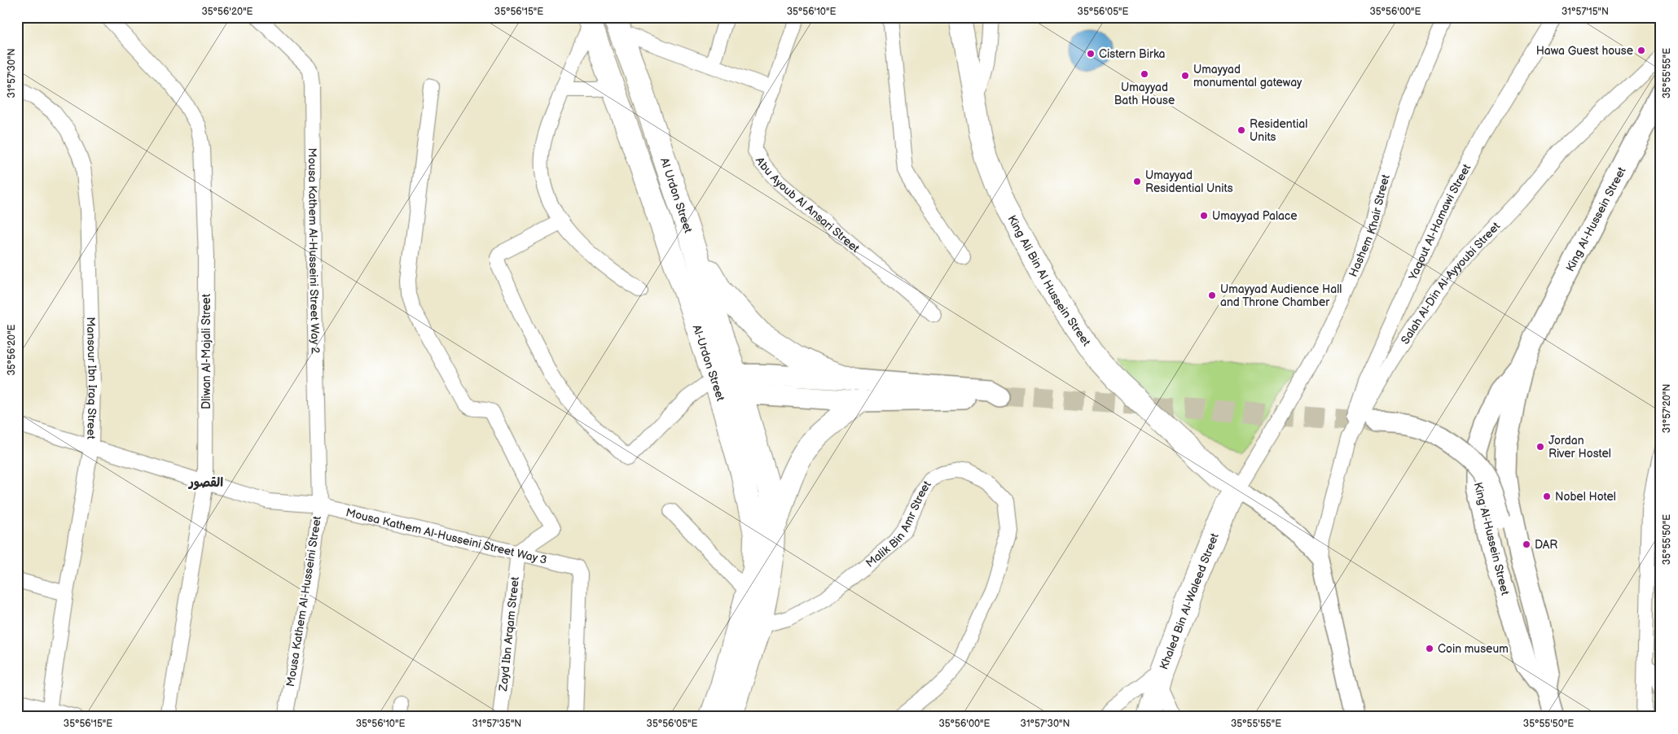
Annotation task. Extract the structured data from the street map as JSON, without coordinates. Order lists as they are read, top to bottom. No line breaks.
{"streets":{"main road":["Al Urdon Street","King Al-Hussein Street","King Ali Bin Al Hussein Street","Al-Urdon Street","Khaled Bin Al-Waleed Street"],"street":["Abu Ayoub Al Ansari Street","Yaqout Al-Hamawi Street","Hashem Khair Street","Mousa Kathem Al-Husseini Street Way 2","Salah Al-Din Al-Ayyoubi Street","Dliwan Al-Majali Street","Mansour Ibn Iraq Street","Malik Bin Amr Street","Mousa Kathem Al-Husseini Street Way 3","Mousa Kathem Al-Husseini Street","Zayd Ibn Arqam Street"]},"crossings":[["Al Urdon Street","Al-Urdon Street"],["Yaqout Al-Hamawi Street","Salah Al-Din Al-Ayyoubi Street"],["Hashem Khair Street","King Ali Bin Al Hussein Street"],["Hashem Khair Street","Salah Al-Din Al-Ayyoubi Street"],["Hashem Khair Street","Khaled Bin Al-Waleed Street"],["Mousa Kathem Al-Husseini Street Way 2","Mousa Kathem Al-Husseini Street Way 3"],["Mousa Kathem Al-Husseini Street Way 2","Mousa Kathem Al-Husseini Street"],["King Ali Bin Al Hussein Street","Salah Al-Din Al-Ayyoubi Street"],["King Ali Bin Al Hussein Street","Khaled Bin Al-Waleed Street"],["Salah Al-Din Al-Ayyoubi Street","Khaled Bin Al-Waleed Street"],["Dliwan Al-Majali Street","Mousa Kathem Al-Husseini Street"],["Al-Urdon Street","Malik Bin Amr Street"],["Mansour Ibn Iraq Street","Mousa Kathem Al-Husseini Street"],["Mousa Kathem Al-Husseini Street Way 3","Mousa Kathem Al-Husseini Street"],["Mousa Kathem Al-Husseini Street Way 3","Zayd Ibn Arqam Street"]],"districts":["القصور"],"places":["Hawa Guest house","Cistern Birka","Umayyad Bath House","Umayyad monumental gateway","Residential Units","Umayyad Residential Units","Umayyad Palace","Umayyad Audience Hall and Throne Chamber","Jordan River Hostel","Nobel Hotel","DAR","Coin museum"],"coordinates":["35°56'20\"E","35°56'15\"E","35°56'10\"E","35°56'05\"E","35°56'00\"E","31°57'15\"N","35°55'55\"E","31°57'30\"N","31°57'20\"N","35°55'50\"E","31°57'35\"N"]}
